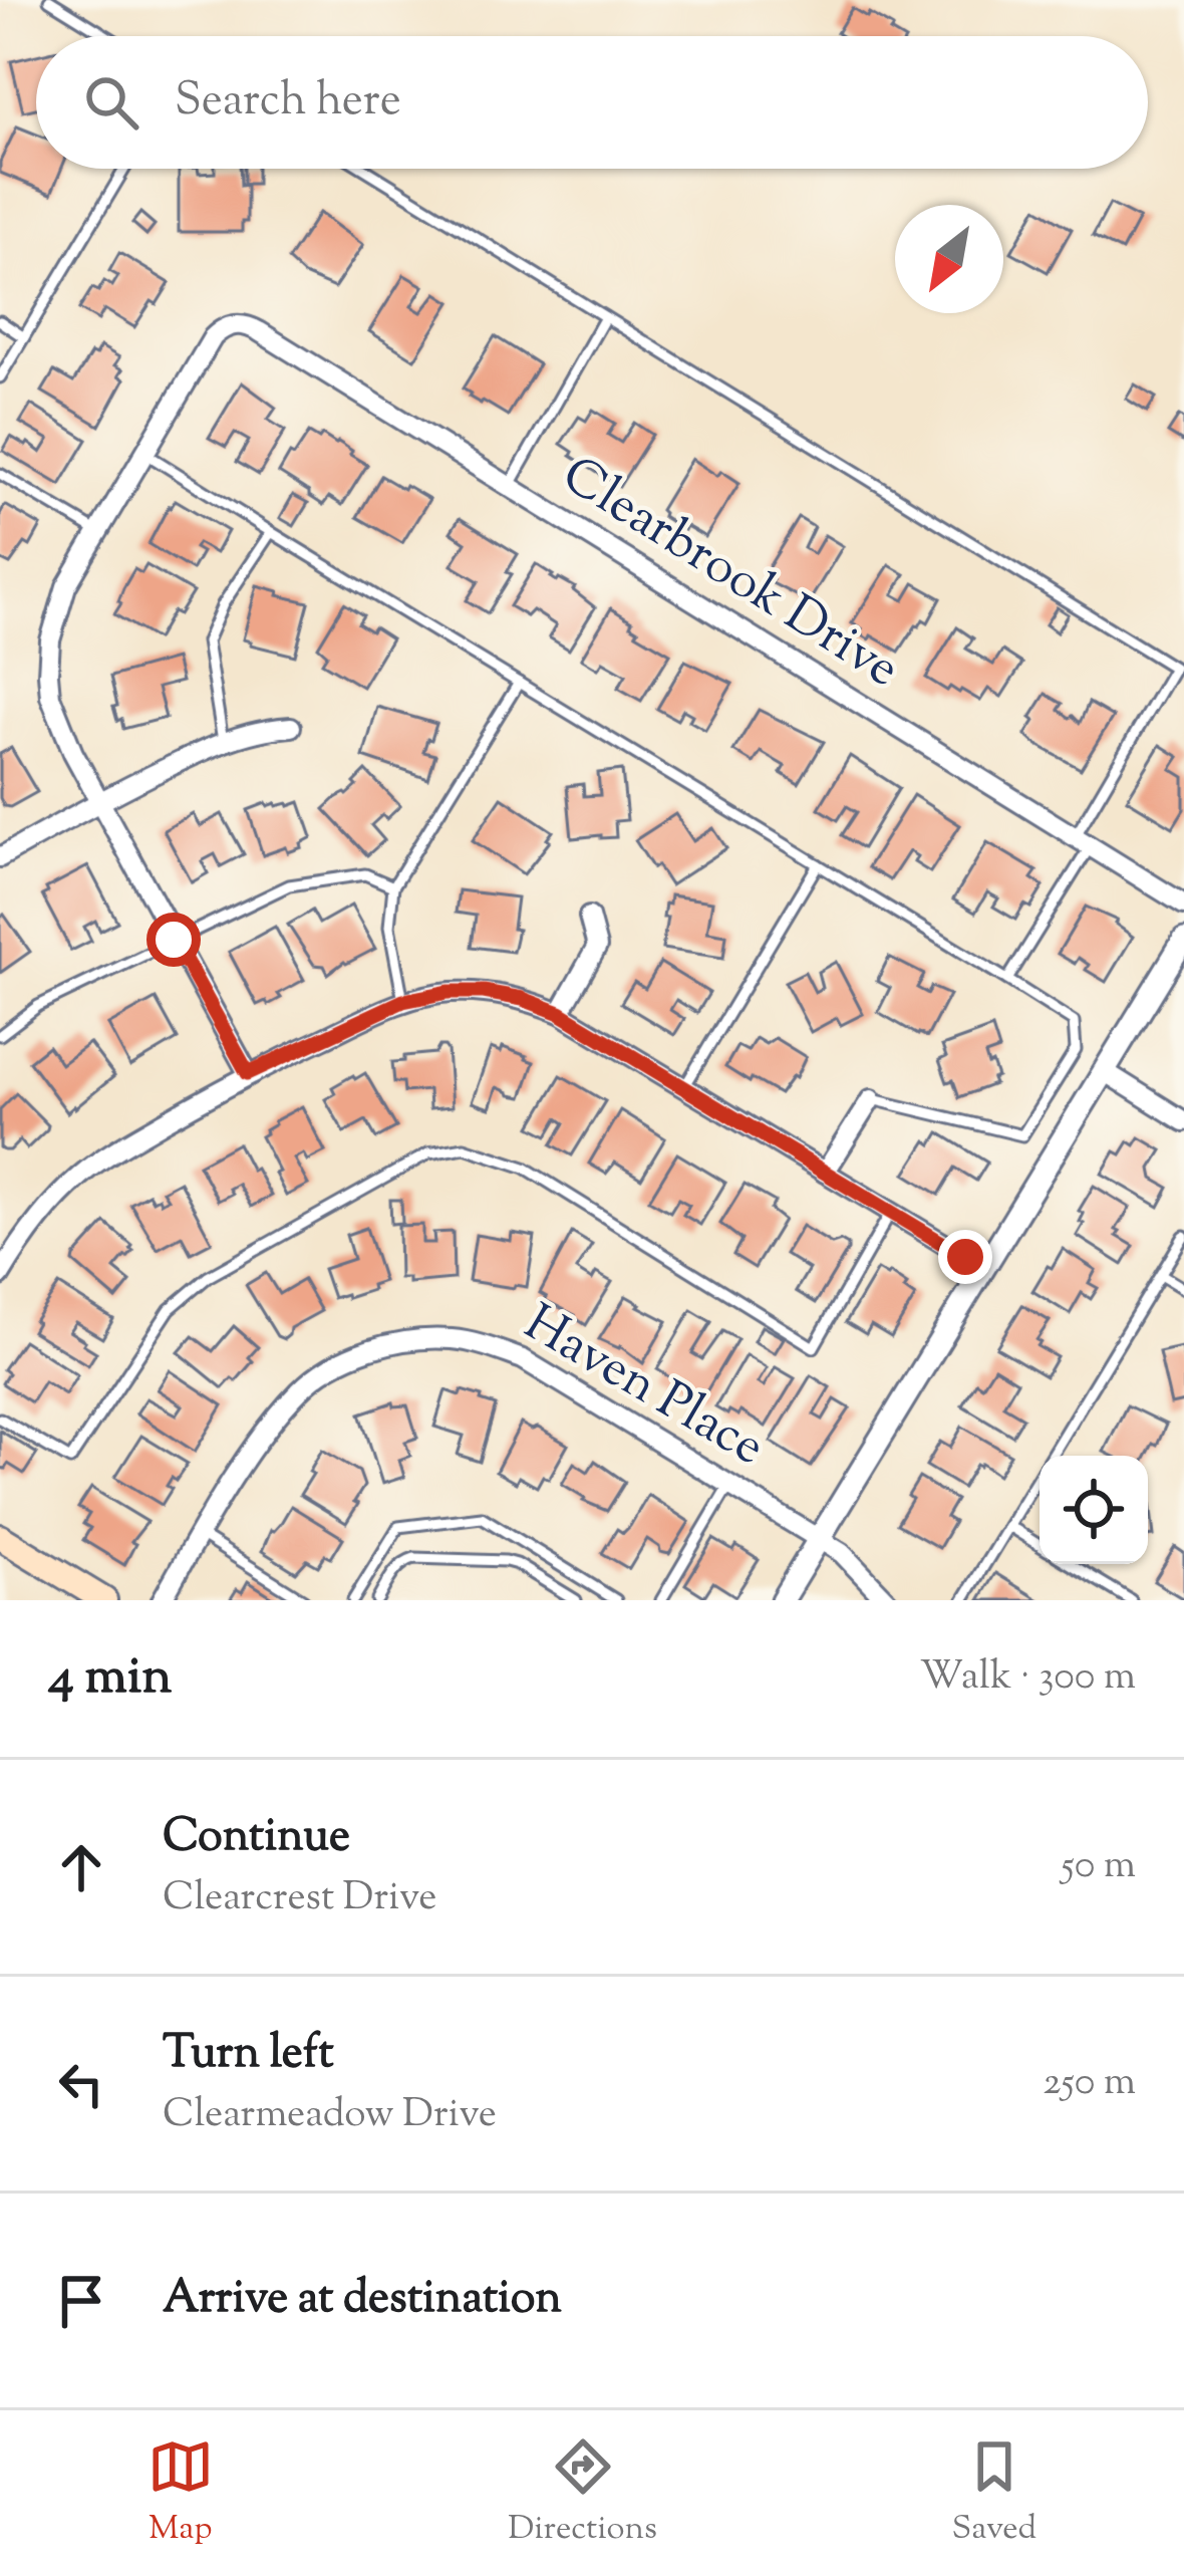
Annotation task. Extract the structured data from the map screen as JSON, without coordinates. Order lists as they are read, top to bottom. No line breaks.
{"streets":{"street":["Clearbrook Drive","Haven Place"]},"north":"bottom left","page":{"search":"Search here","heading":["4 min","Walk · 300 m"],"list":[["Continue","Clearcrest Drive","50 m"],["Turn left","Clearmeadow Drive","250 m"],"Arrive at destination"],"nav":["Map","Directions","Saved"]}}
